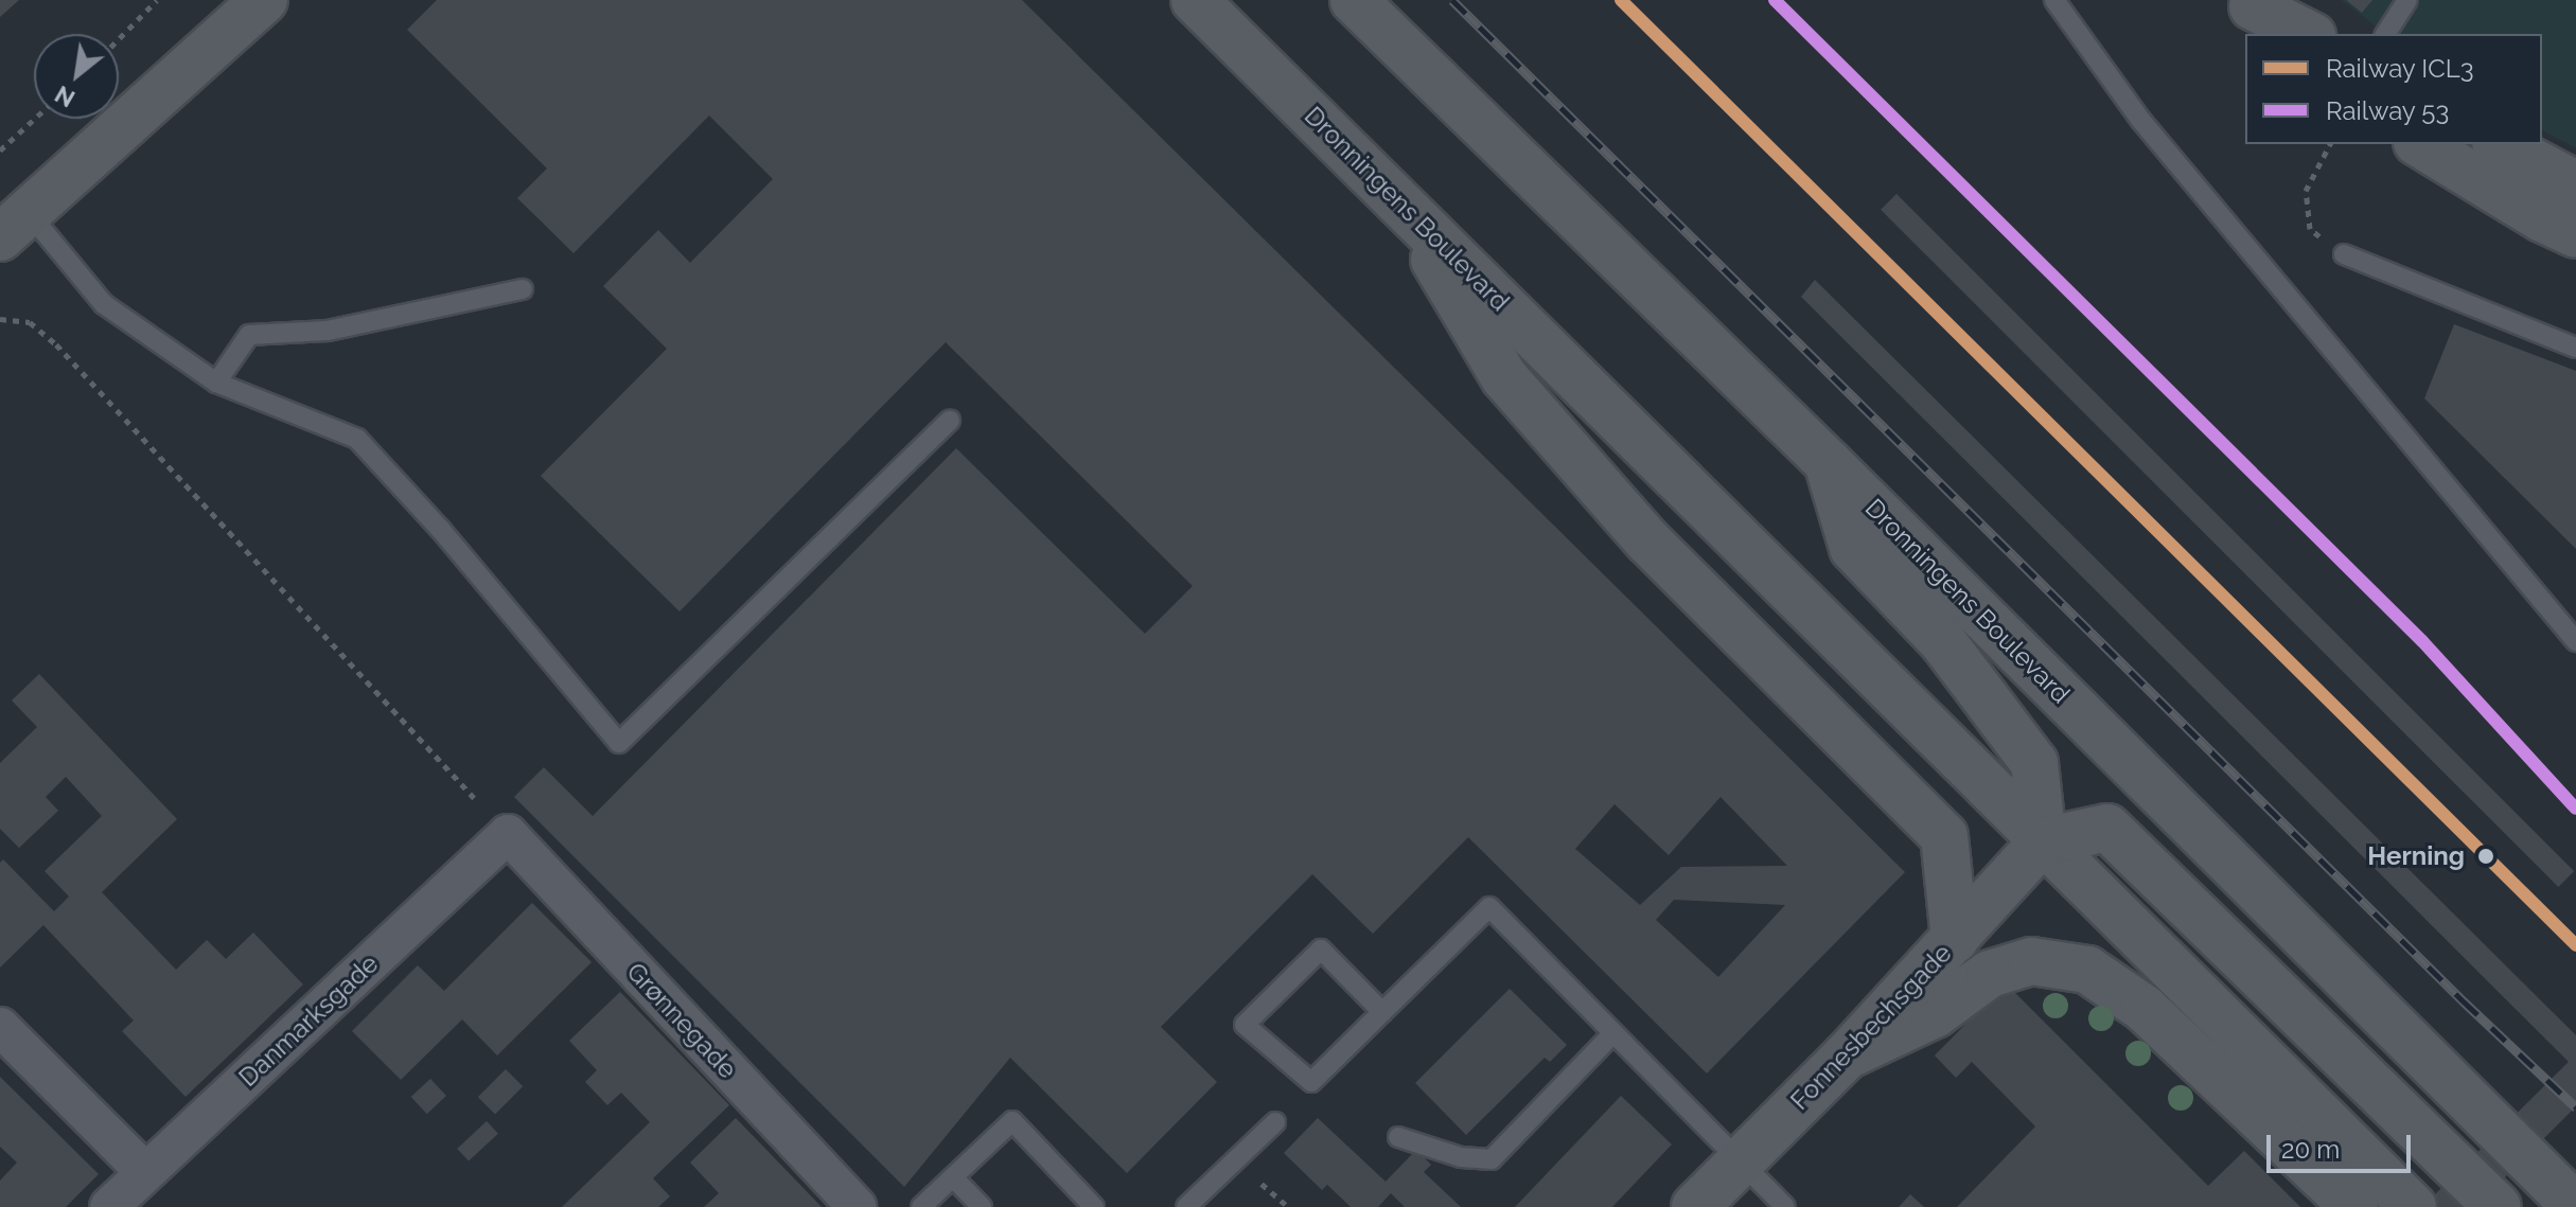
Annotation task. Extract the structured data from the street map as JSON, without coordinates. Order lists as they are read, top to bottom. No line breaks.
{"streets":{"main road":["Dronningens Boulevard","Fonnesbechsgade"],"street":["Danmarksgade","Grønnegade"]},"crossings":[["Dronningens Boulevard","Fonnesbechsgade"],["Danmarksgade","Grønnegade"]],"places":["Herning"],"lines":["rail line ICL3","rail line 53"],"legend":["Railway ICL3","Railway 53"],"scale_bar":"20 m","north":"bottom left"}
